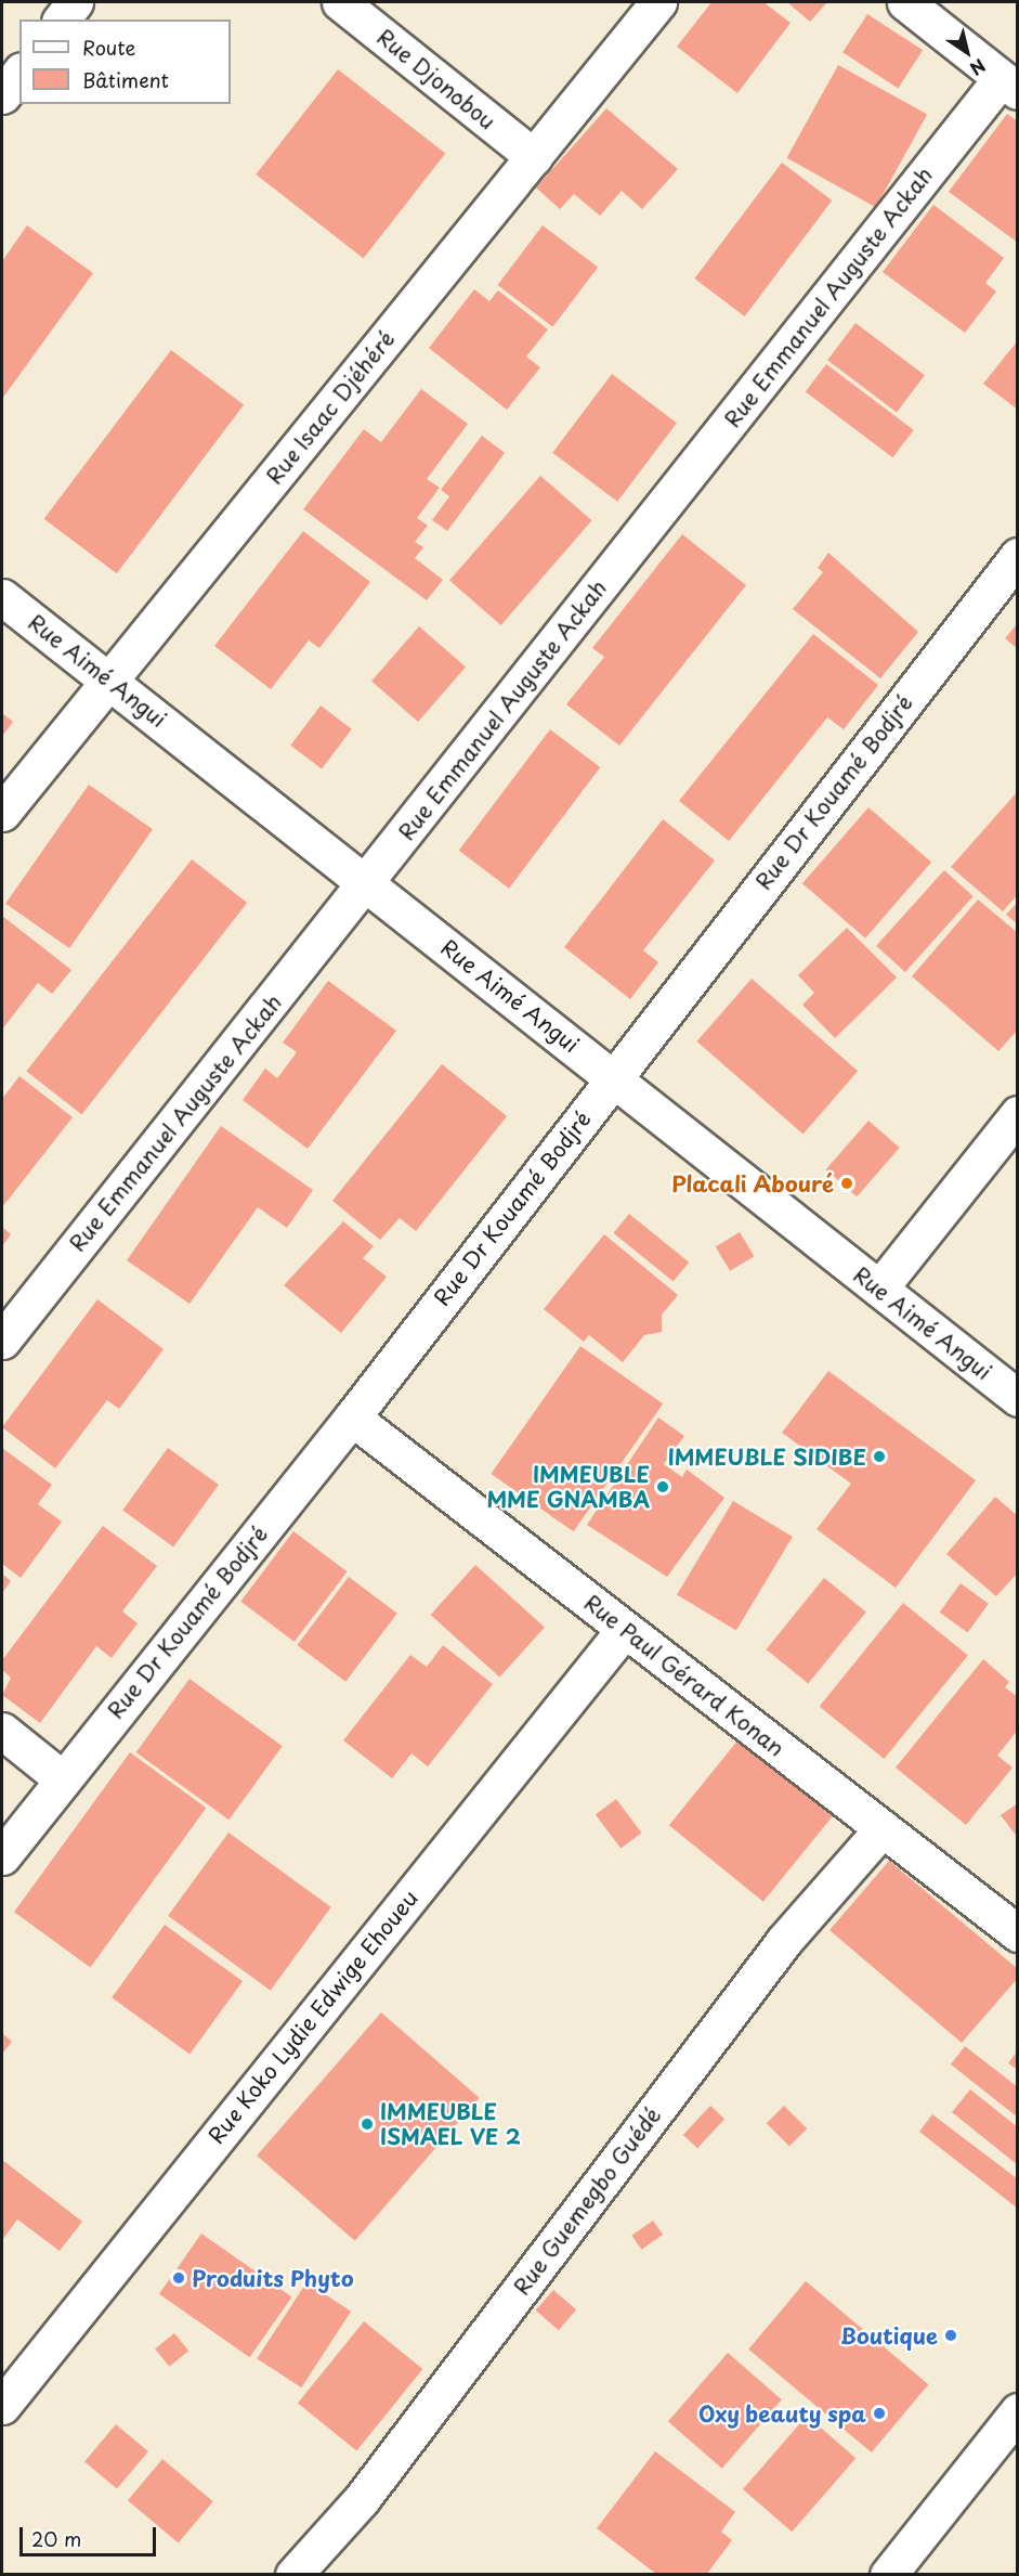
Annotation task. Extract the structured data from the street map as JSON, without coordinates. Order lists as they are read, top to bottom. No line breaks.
{"streets":{"street":["Rue Djonobou","Rue Emmanuel Auguste Ackah","Rue Isaac Djéhéré","Rue Aimé Angui","Rue Dr Kouamé Bodjré","Rue Paul Gérard Konan","Rue Koko Lydie Edwige Ehoueu","Rue Guemegbo Guédé"]},"crossings":[["Rue Djonobou","Rue Isaac Djéhéré"],["Rue Emmanuel Auguste Ackah","Rue Aimé Angui"],["Rue Isaac Djéhéré","Rue Aimé Angui"],["Rue Aimé Angui","Rue Dr Kouamé Bodjré"],["Rue Dr Kouamé Bodjré","Rue Paul Gérard Konan"],["Rue Paul Gérard Konan","Rue Koko Lydie Edwige Ehoueu"],["Rue Paul Gérard Konan","Rue Guemegbo Guédé"]],"places":["Placali Abouré","IMMEUBLE SIDIBE","IMMEUBLE MME GNAMBA","IMMEUBLE ISMAEL VE 2","Produits Phyto","Boutique","Oxy beauty spa"],"legend":["Route","Bâtiment"],"scale_bar":"20 m","north":"bottom right"}
